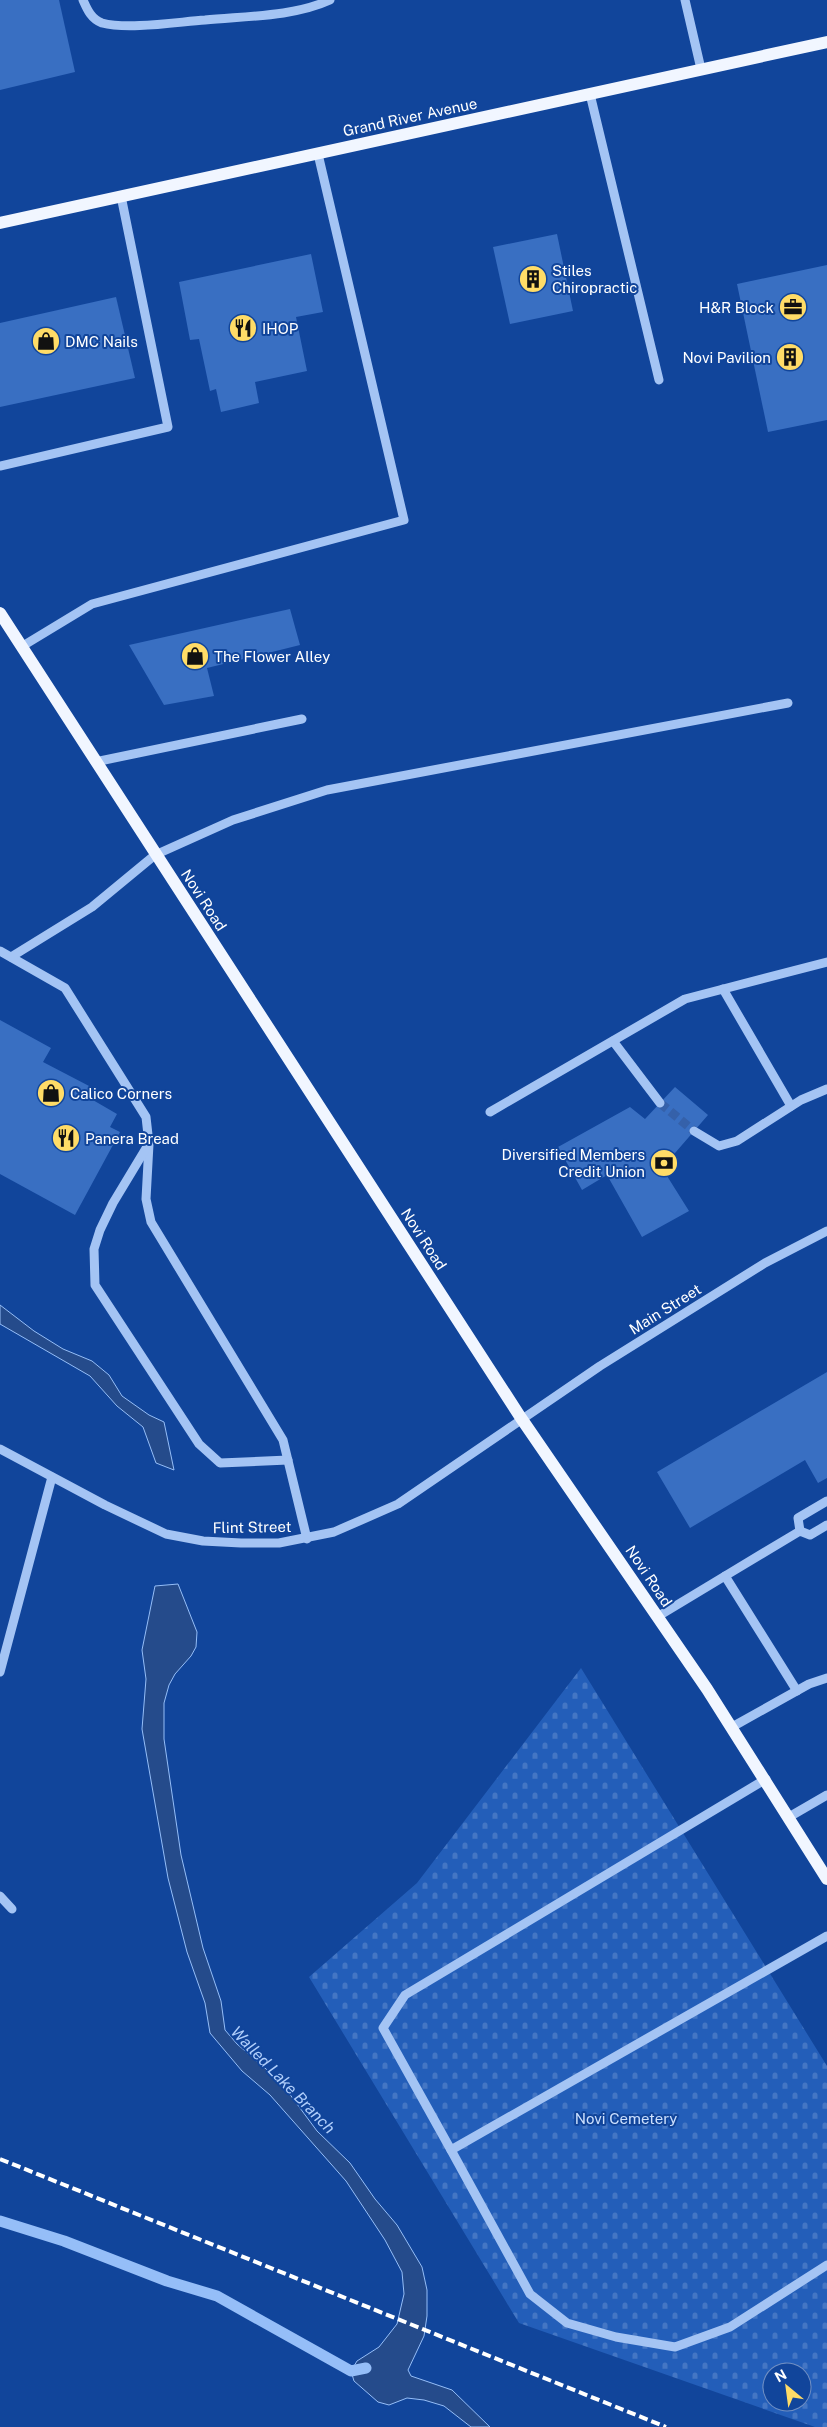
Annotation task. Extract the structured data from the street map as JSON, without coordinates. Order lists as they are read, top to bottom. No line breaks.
{"streets":{"main road":["Grand River Avenue","Novi Road"],"street":["Main Street","Flint Street"]},"crossings":[["Novi Road","Main Street"],["Novi Road","Flint Street"],["Main Street","Flint Street"]],"water":["Walled Lake Branch"],"parks":["Novi Cemetery"],"places":{"building":["Stiles Chiropractic","Novi Pavilion"],"office":["H&R Block"],"restaurant":["IHOP","Panera Bread"],"shop":["DMC Nails","The Flower Alley","Calico Corners"],"bank":["Diversified Members Credit Union"]},"north":"top left"}
